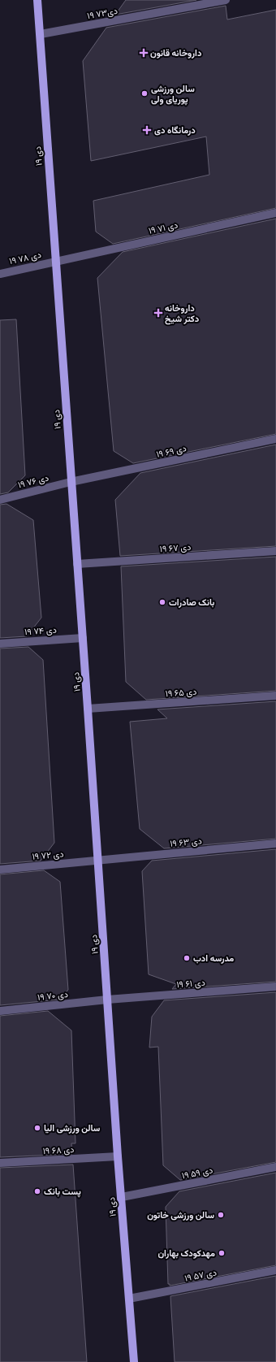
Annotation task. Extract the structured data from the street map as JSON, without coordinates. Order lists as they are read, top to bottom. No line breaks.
{"streets":{"main road":["۱۹ دی"],"street":["۱۹ دی۷۳","۱۹ دی ۷۱","۱۹ دی ۷۸","۱۹ دی ۶۹","۱۹ دی ۷۶","۱۹ دی ۶۷","۱۹ دی ۷۴","۱۹ دی ۶۵","۱۹ دی ۶۳","۱۹ دی ۷۲","۱۹ دی ۶۱","۱۹ دی ۷۰","۱۹ دی ۶۸","۱۹ دی ۵۹","۱۹ دی ۵۷"]},"crossings":[["۱۹ دی۷۳","۱۹ دی"],["۱۹ دی","۱۹ دی ۷۱"],["۱۹ دی","۱۹ دی ۷۸"],["۱۹ دی","۱۹ دی ۶۹"],["۱۹ دی","۱۹ دی ۷۶"],["۱۹ دی","۱۹ دی ۶۷"],["۱۹ دی","۱۹ دی ۷۴"],["۱۹ دی","۱۹ دی ۶۵"],["۱۹ دی","۱۹ دی ۶۳"],["۱۹ دی","۱۹ دی ۷۲"],["۱۹ دی","۱۹ دی ۶۱"],["۱۹ دی","۱۹ دی ۷۰"],["۱۹ دی","۱۹ دی ۶۸"],["۱۹ دی","۱۹ دی ۵۹"],["۱۹ دی","۱۹ دی ۵۷"],["۱۹ دی ۷۱","۱۹ دی ۷۸"],["۱۹ دی ۶۹","۱۹ دی ۷۶"],["۱۹ دی ۶۳","۱۹ دی ۷۲"],["۱۹ دی ۶۱","۱۹ دی ۷۰"]],"places":{"health":["داروخانه قانون","درمانگاه دی","داروخانه دکتر شیخ"],"other":["سالن ورزشی پوریای ولی","بانک صادرات","مدرسه ادب","سالن ورزشی الیا","پست بانک","سالن ورزشی خاتون","مهدکودک بهاران"]}}
